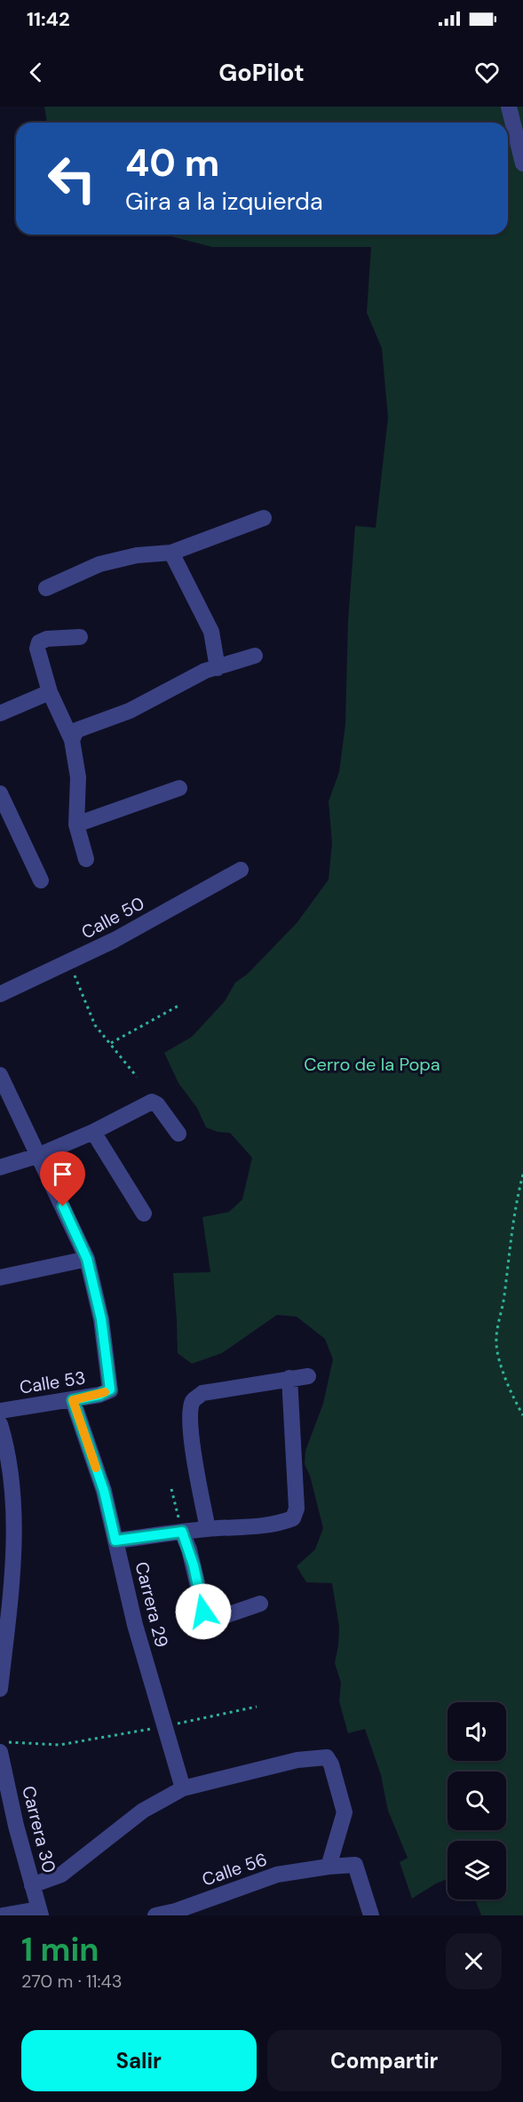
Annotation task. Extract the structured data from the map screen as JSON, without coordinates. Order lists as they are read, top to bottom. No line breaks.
{"streets":{"street":["Calle 50","Calle 53","Carrera 29","Carrera 30","Calle 56"]},"crossings":[["Calle 53","Carrera 29"]],"parks":["Cerro de la Popa"],"page":{"status":"11:42","header":"GoPilot","turn":["40 m","Gira a la izquierda"],"heading":["1 min","270 m · 11:43"],"buttons":["Salir","Compartir"]}}
